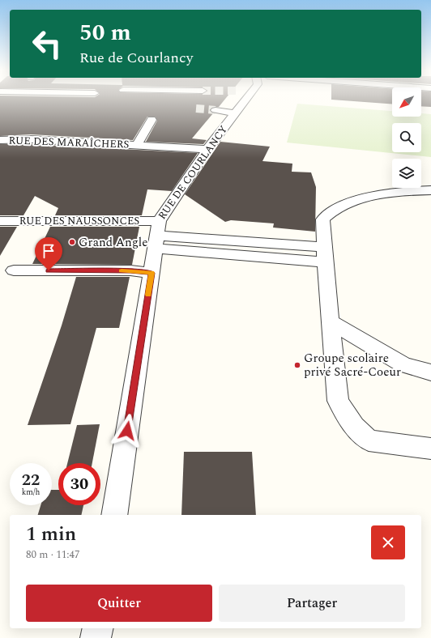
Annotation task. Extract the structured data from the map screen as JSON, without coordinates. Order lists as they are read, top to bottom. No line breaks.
{"streets":{"street":["RUE DES MARAÎCHERS","RUE DE COURLANCY","RUE DES NAUSSONCES"]},"crossings":[["RUE DES MARAÎCHERS","RUE DE COURLANCY"],["RUE DE COURLANCY","RUE DES NAUSSONCES"]],"places":["Grand Angle","Groupe scolaire privé Sacré-Coeur"],"north":"bottom left","page":{"turn":["50 m","Rue de Courlancy"],"speed":"22 km/h","limit":"30","heading":["1 min","80 m · 11:47"],"buttons":["Quitter","Partager"]}}
